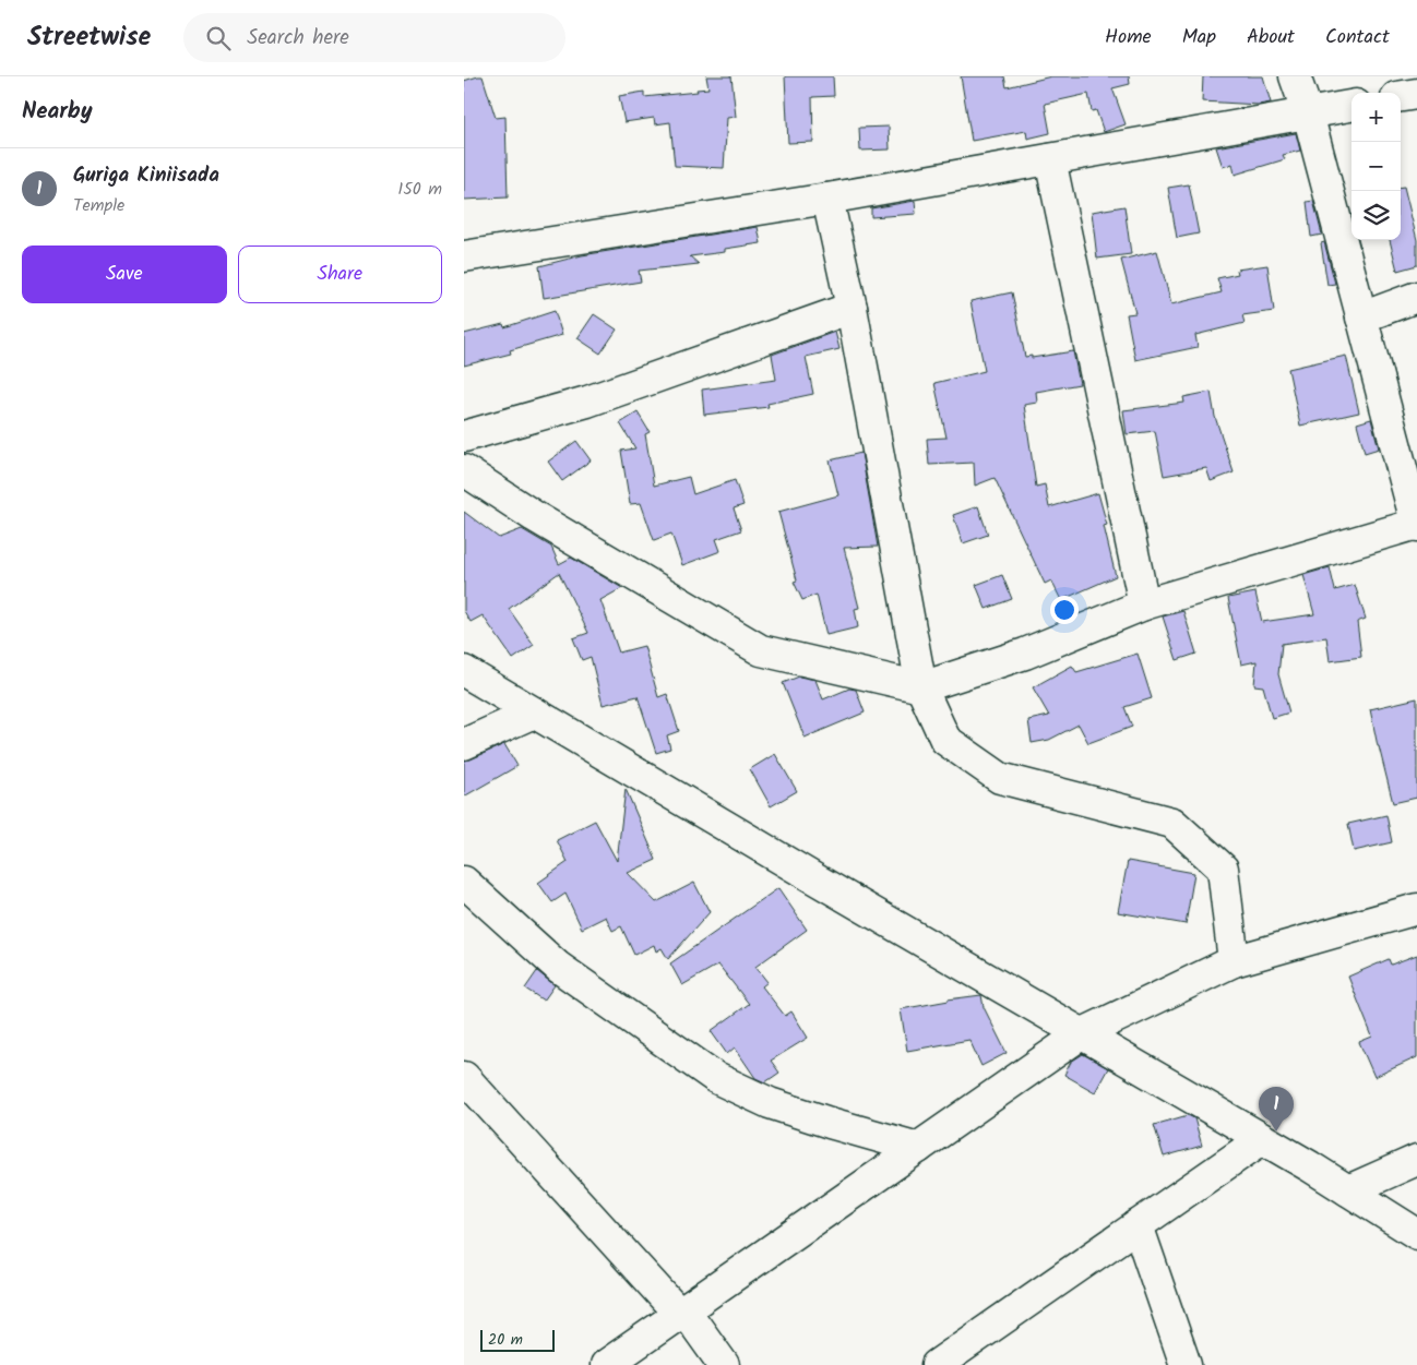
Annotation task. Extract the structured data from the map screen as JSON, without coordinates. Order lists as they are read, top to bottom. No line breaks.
{"scale_bar":"20 m","page":{"header":"Streetwise","search":"Search here","nav":["Home","Map","About","Contact"],"heading":"Nearby","map_buttons":["+","−"],"list":[{"mark":"1","name":"Guriga Kiniisada","note":"Temple","value":"150 m"}],"buttons":["Save","Share"],"pins":"1","scale":"20 m"}}
